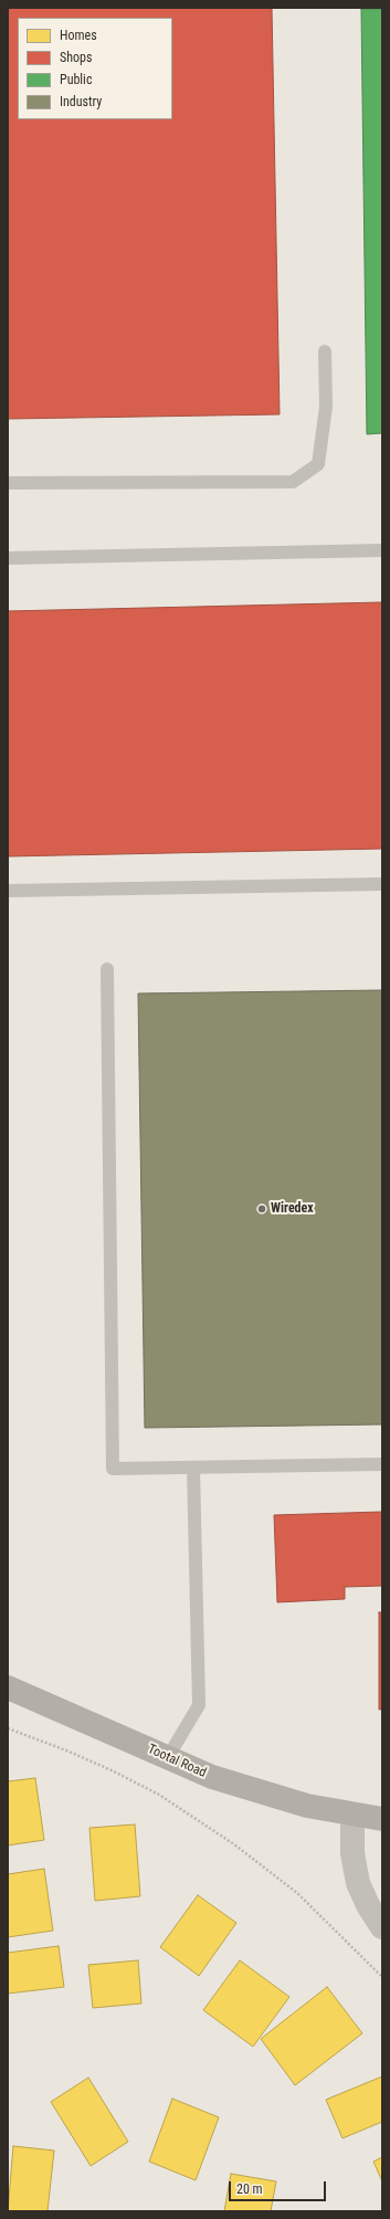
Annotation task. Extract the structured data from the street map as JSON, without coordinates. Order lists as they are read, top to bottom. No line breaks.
{"streets":{"main road":["Tootal Road"]},"places":["Wiredex"],"legend":["Homes","Shops","Public","Industry"],"scale_bar":"20 m"}
